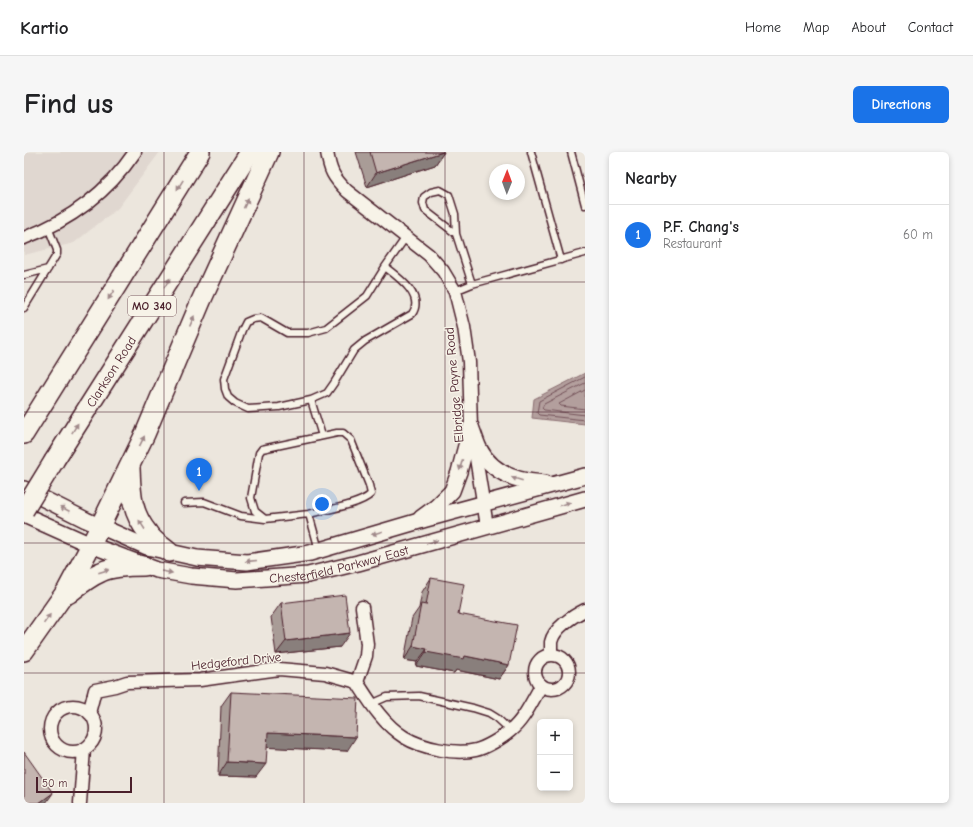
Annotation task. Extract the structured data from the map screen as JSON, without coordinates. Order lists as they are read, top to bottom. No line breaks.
{"streets":{"main road":["MO 340","Clarkson Road"],"street":["Elbridge Payne Road","Chesterfield Parkway East","Hedgeford Drive"]},"crossings":[["Elbridge Payne Road","Chesterfield Parkway East"]],"scale_bar":"50 m","north":"top","page":{"header":"Kartio","nav":["Home","Map","About","Contact"],"buttons":"Directions","title":"Find us","heading":"Nearby","list":[{"mark":"1","name":"P.F. Chang's","note":"Restaurant","value":"60 m"}],"pins":"1","map_buttons":["+","−"],"scale":"50 m"}}
